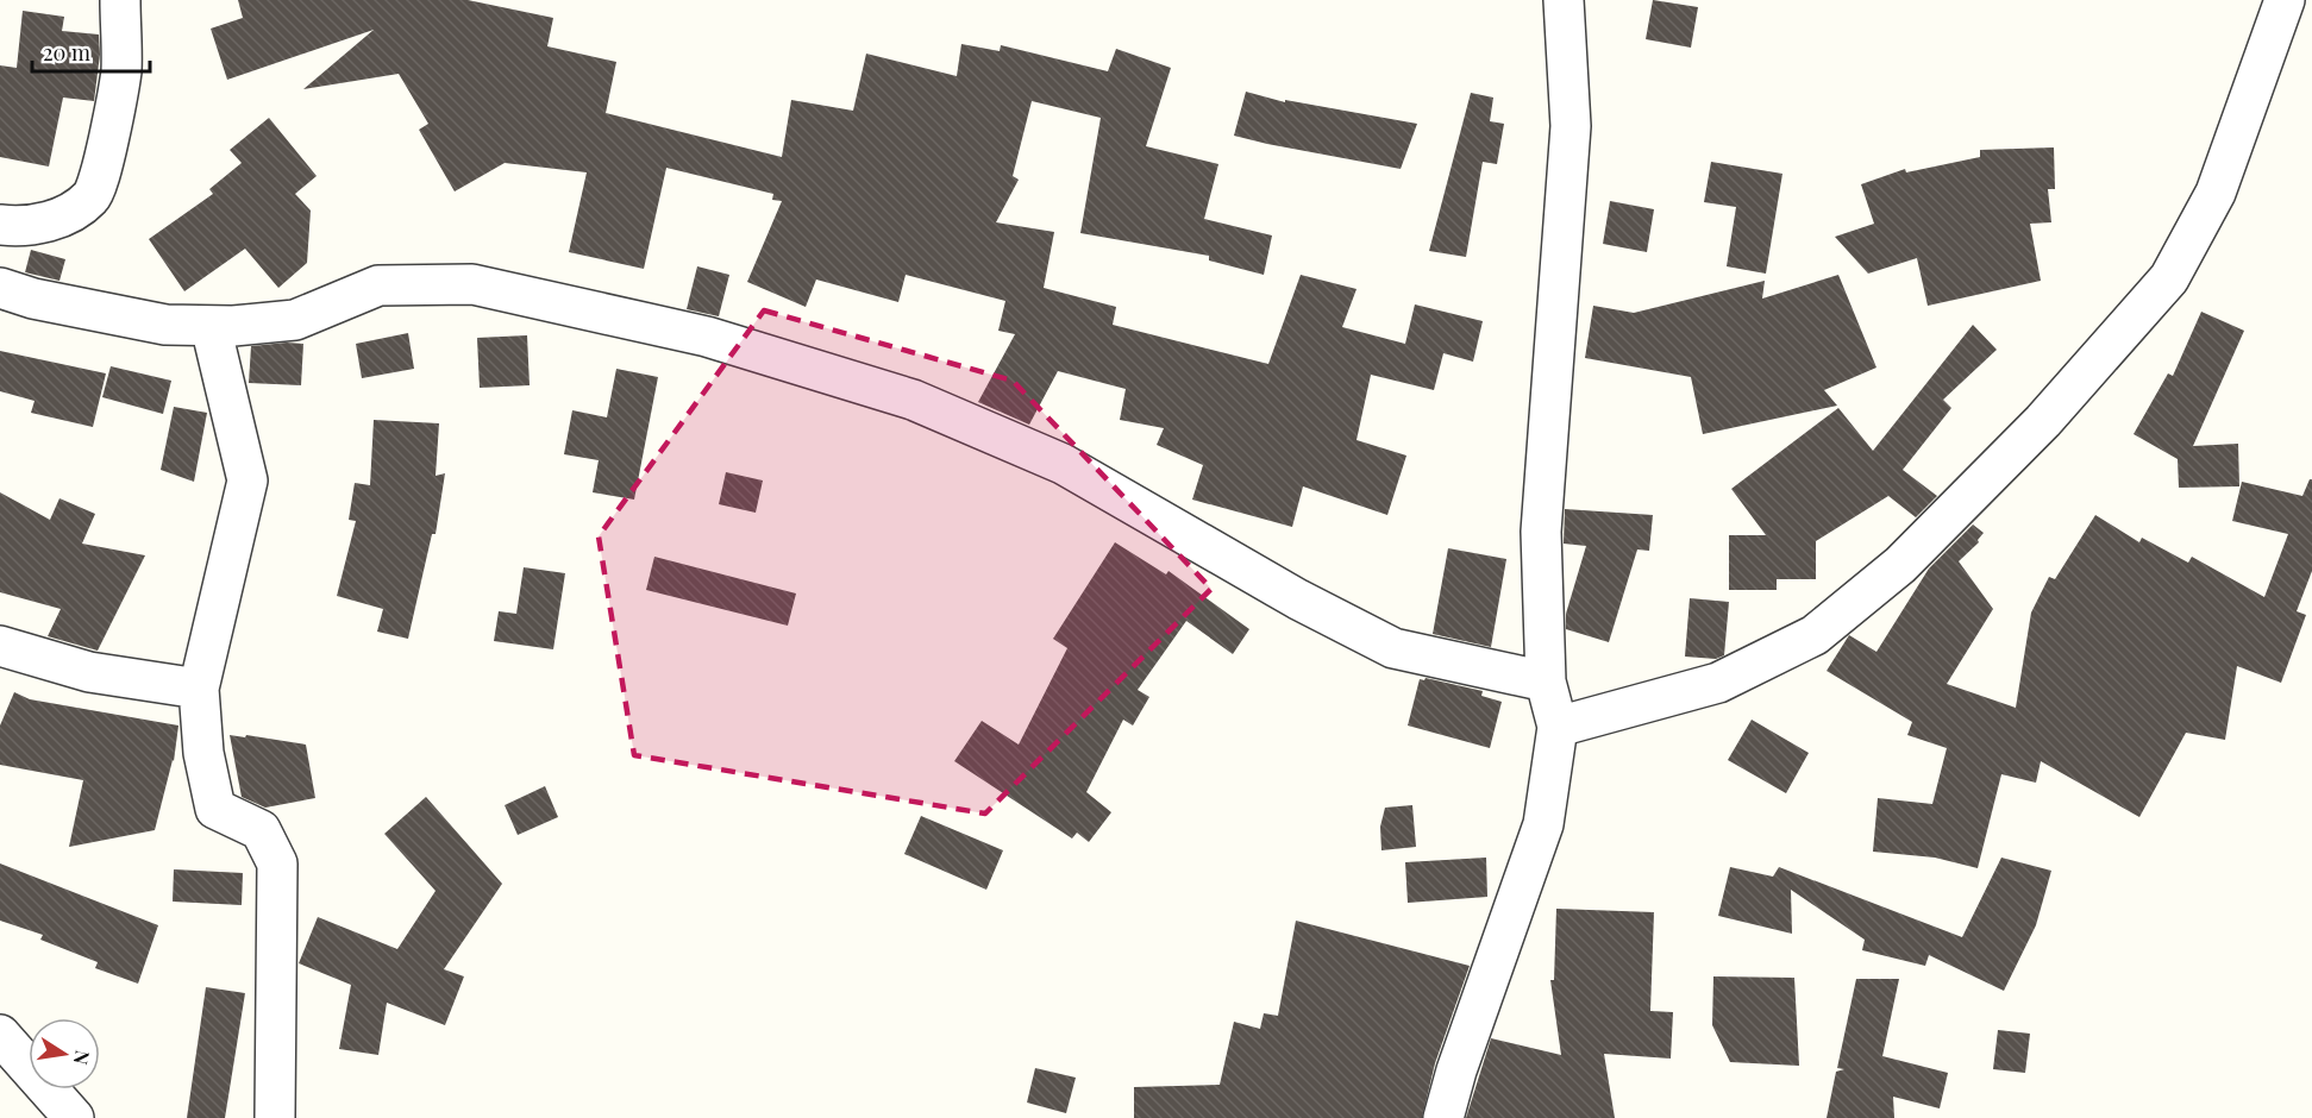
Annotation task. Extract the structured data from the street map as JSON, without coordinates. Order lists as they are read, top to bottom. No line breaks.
{"scale_bar":"20 m","north":"right"}
